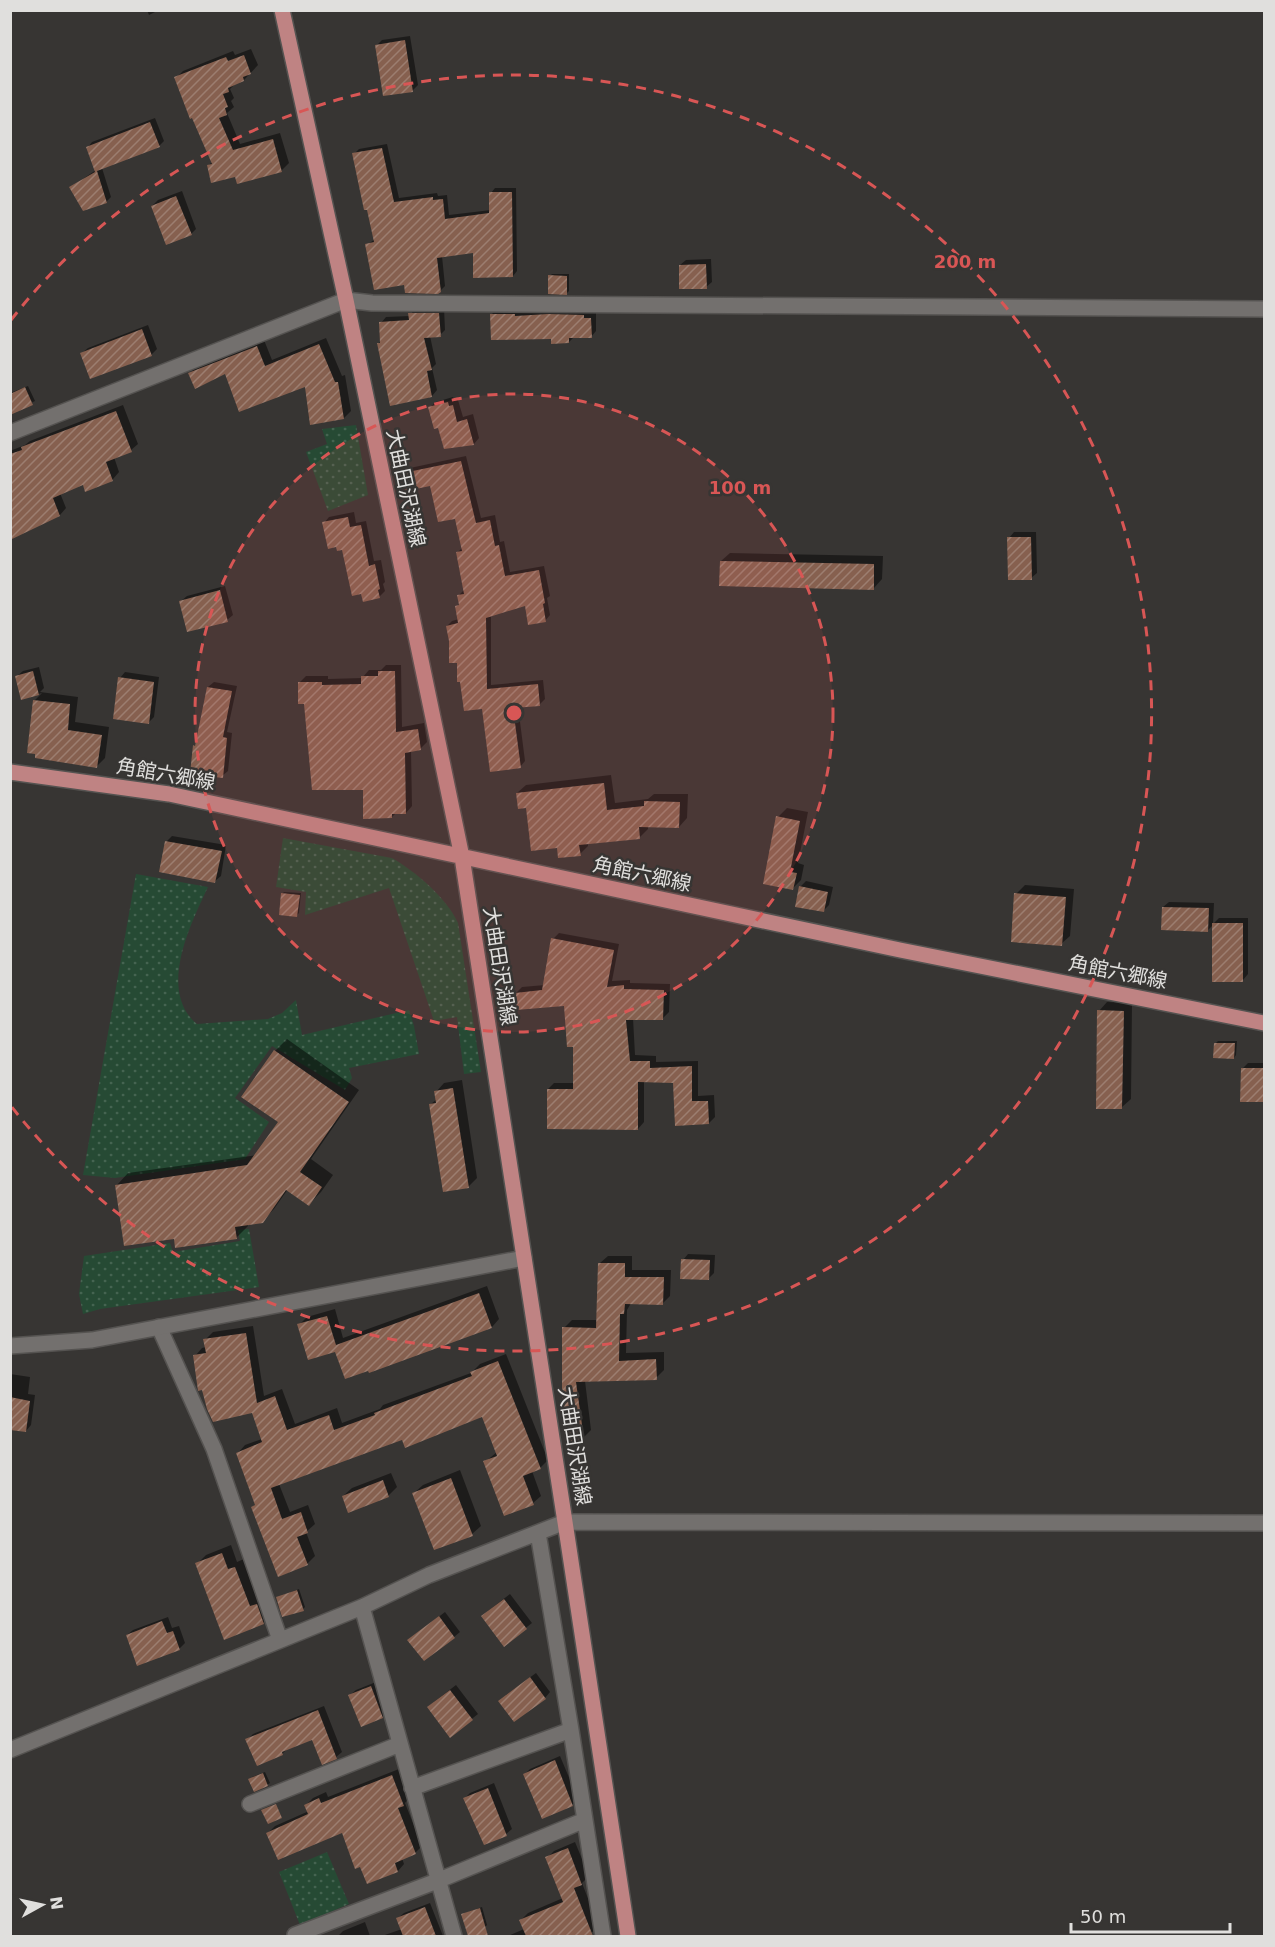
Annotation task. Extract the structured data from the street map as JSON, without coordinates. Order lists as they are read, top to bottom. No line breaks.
{"streets":{"main road":["大曲田沢湖線","角館六郷線"]},"crossings":[["大曲田沢湖線","角館六郷線"]],"scale_bar":"50 m","north":"right","rings":["200 m","100 m"]}
